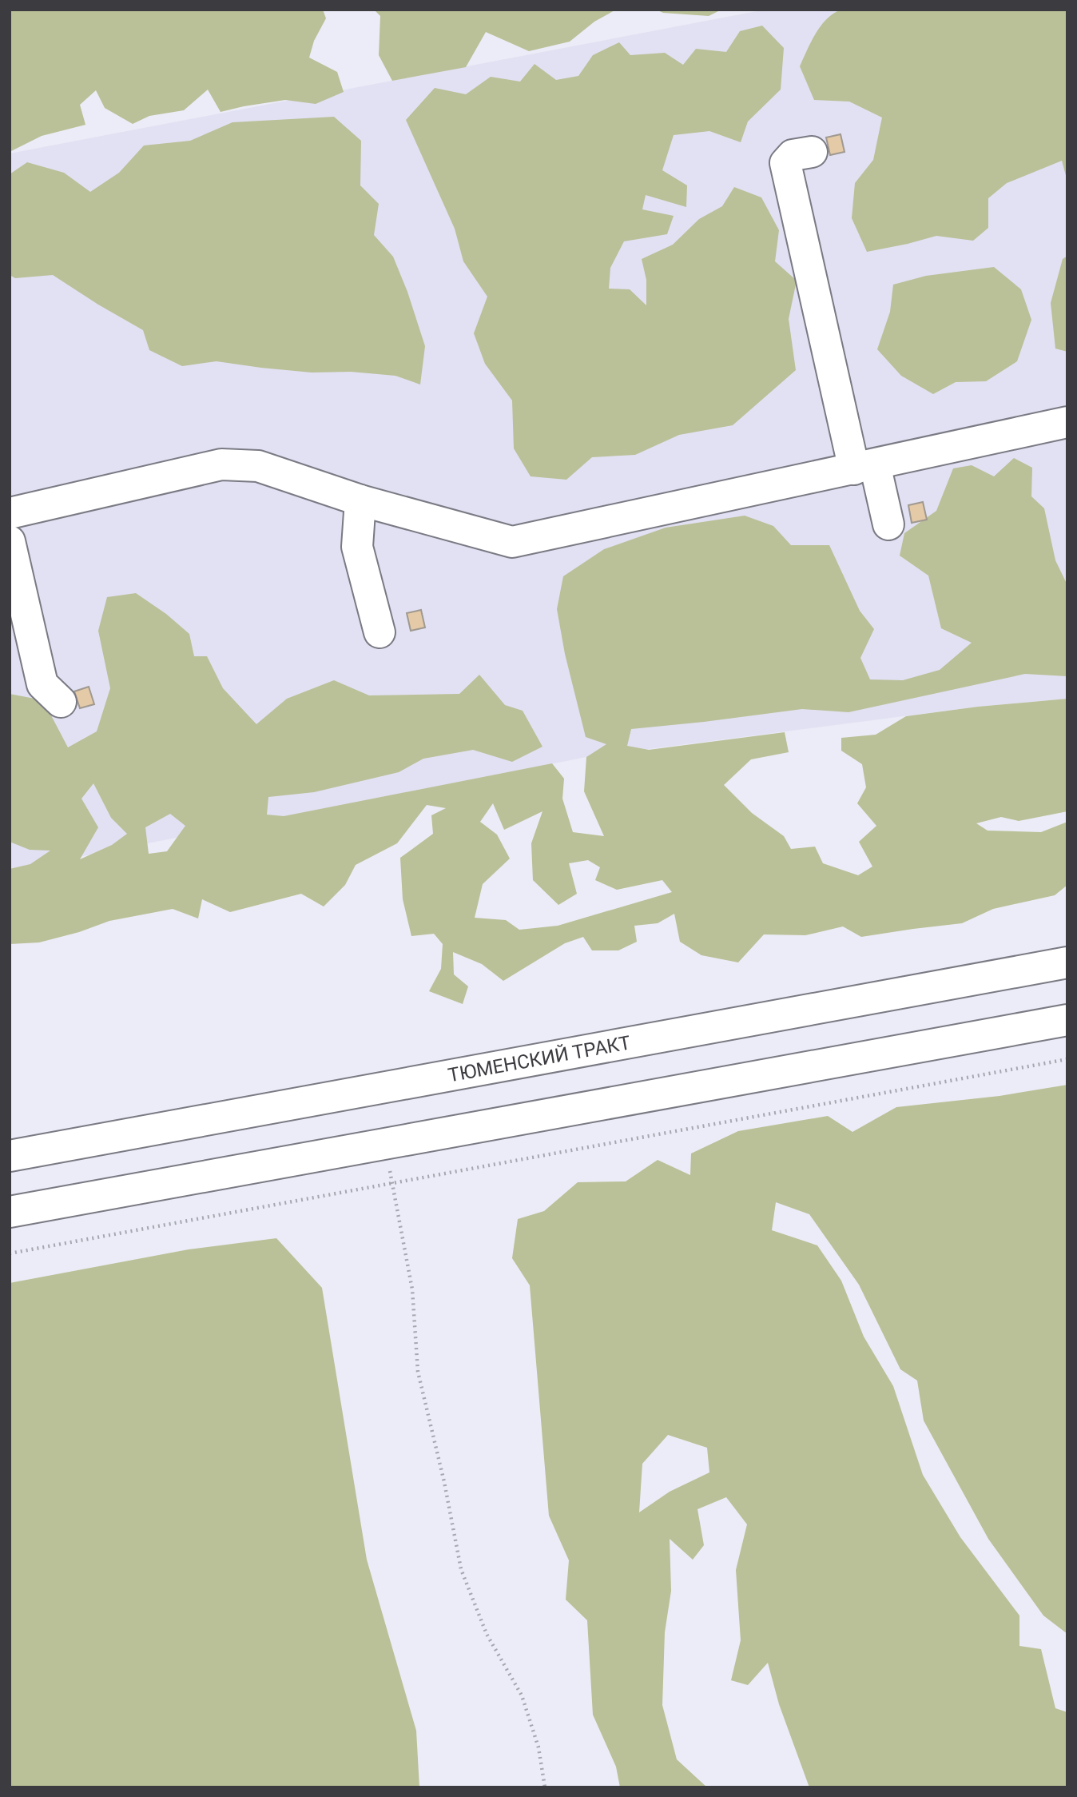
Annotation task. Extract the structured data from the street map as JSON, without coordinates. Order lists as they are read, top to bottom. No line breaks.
{"streets":{"main road":["ТЮМЕНСКИЙ ТРАКТ"]}}
